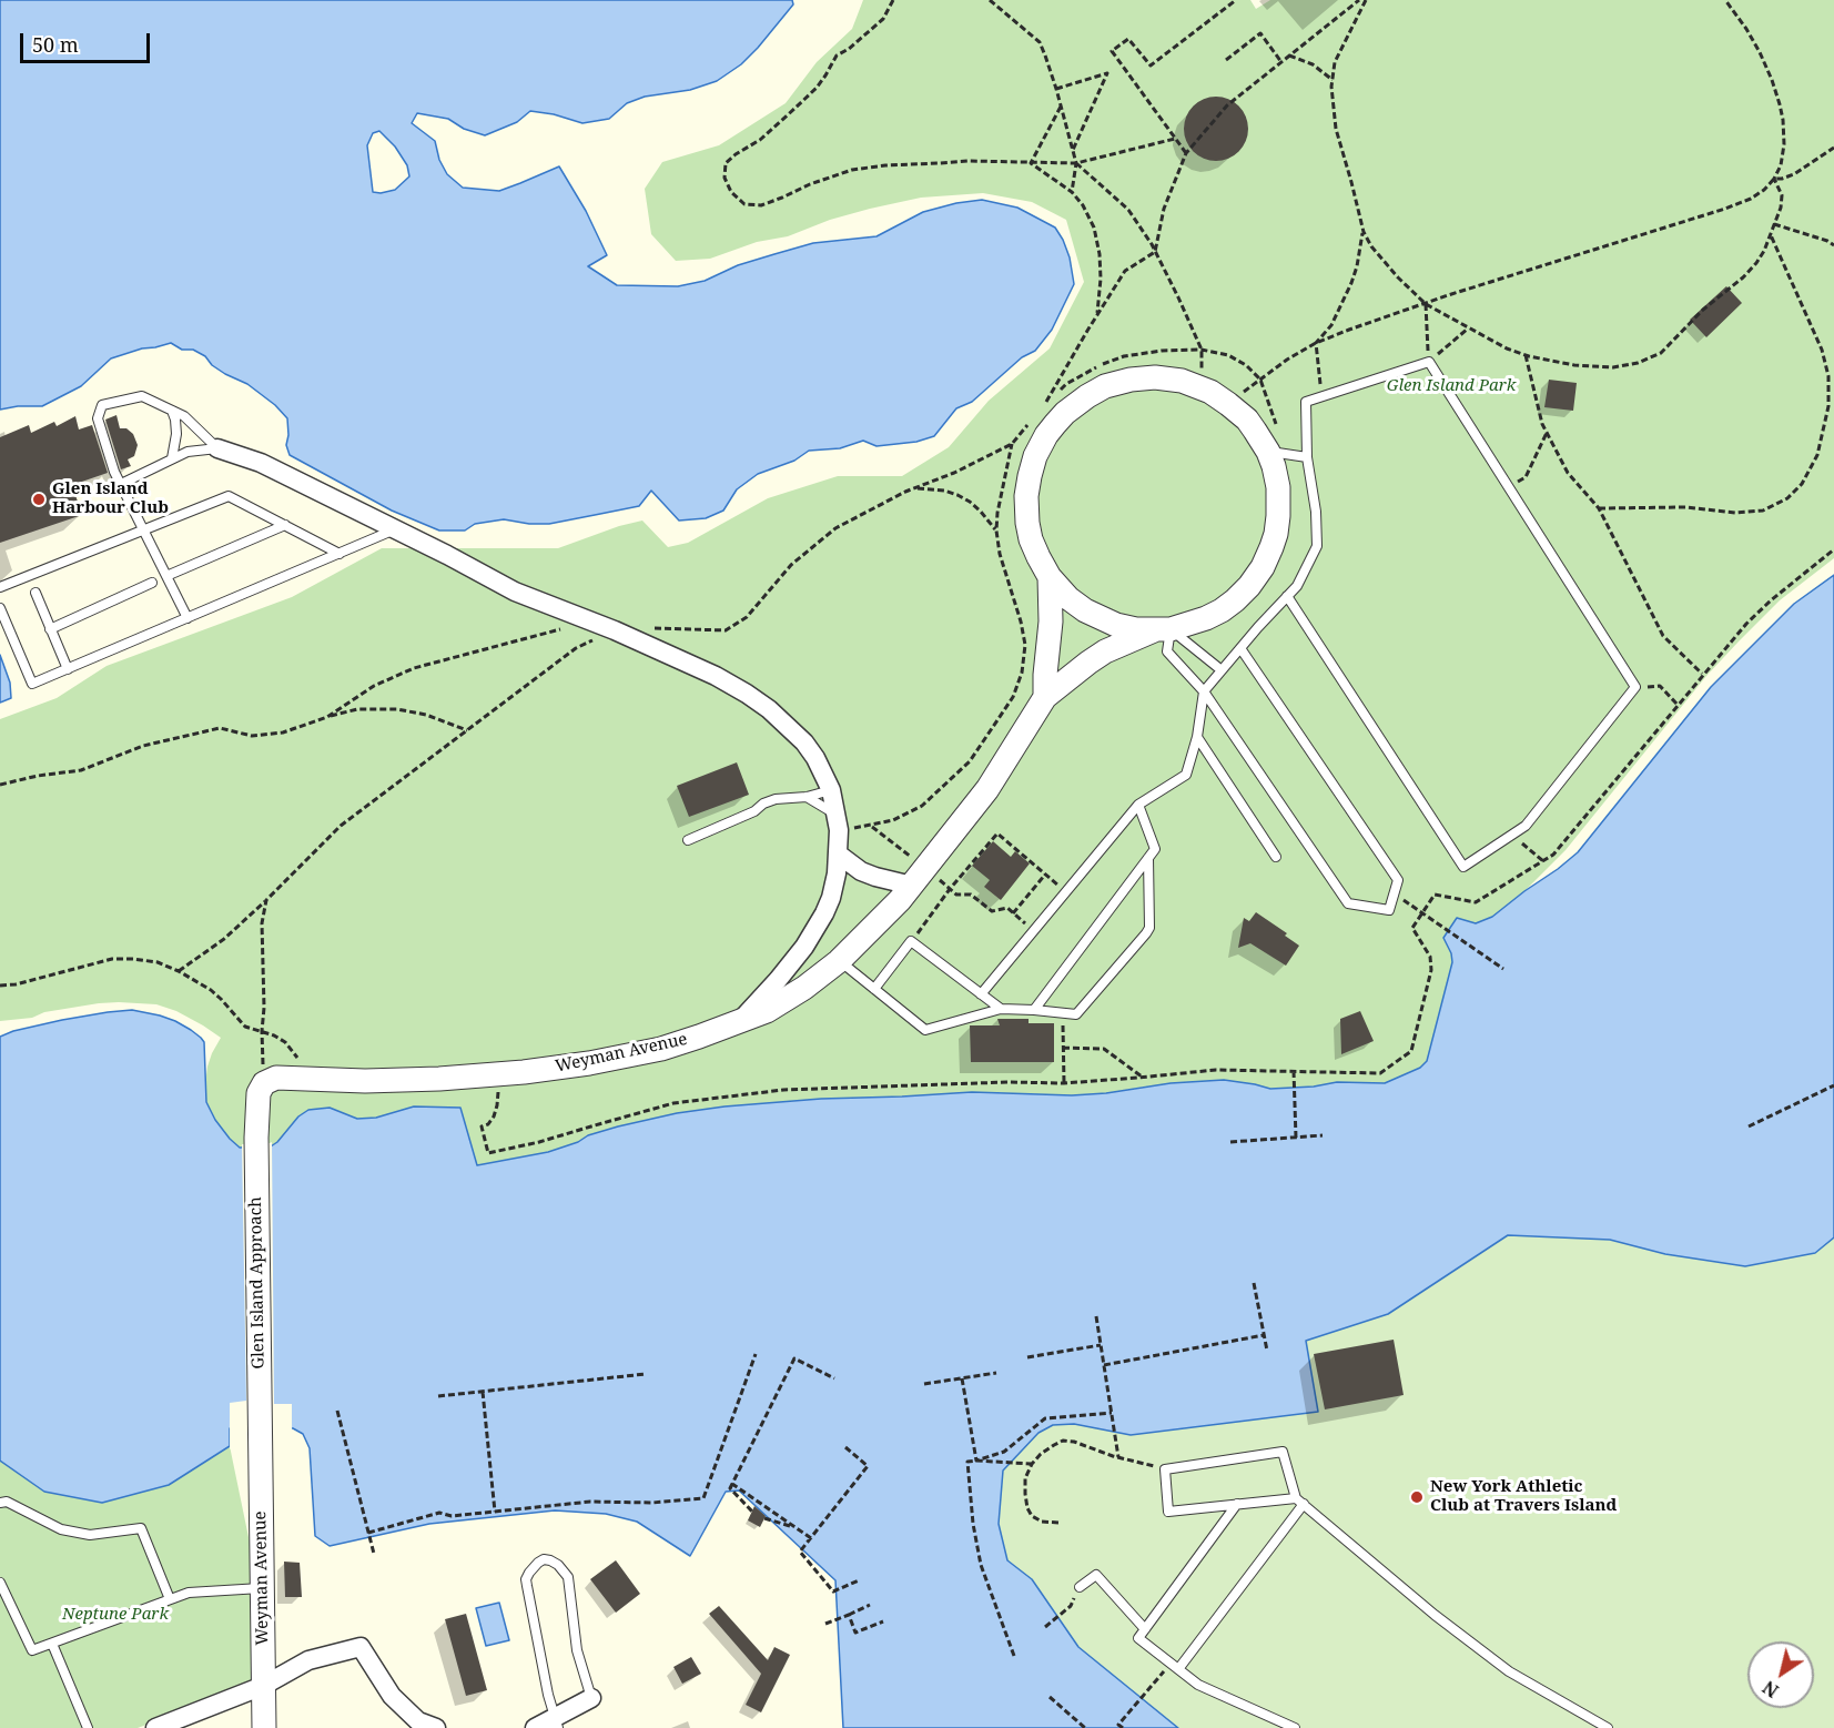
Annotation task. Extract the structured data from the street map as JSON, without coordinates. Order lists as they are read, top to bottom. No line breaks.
{"streets":{"street":["Weyman Avenue","Glen Island Approach"]},"crossings":[["Weyman Avenue","Glen Island Approach"]],"parks":["Glen Island Park","Neptune Park"],"places":["Glen Island Harbour Club","New York Athletic Club at Travers Island"],"scale_bar":"50 m","north":"bottom left"}
